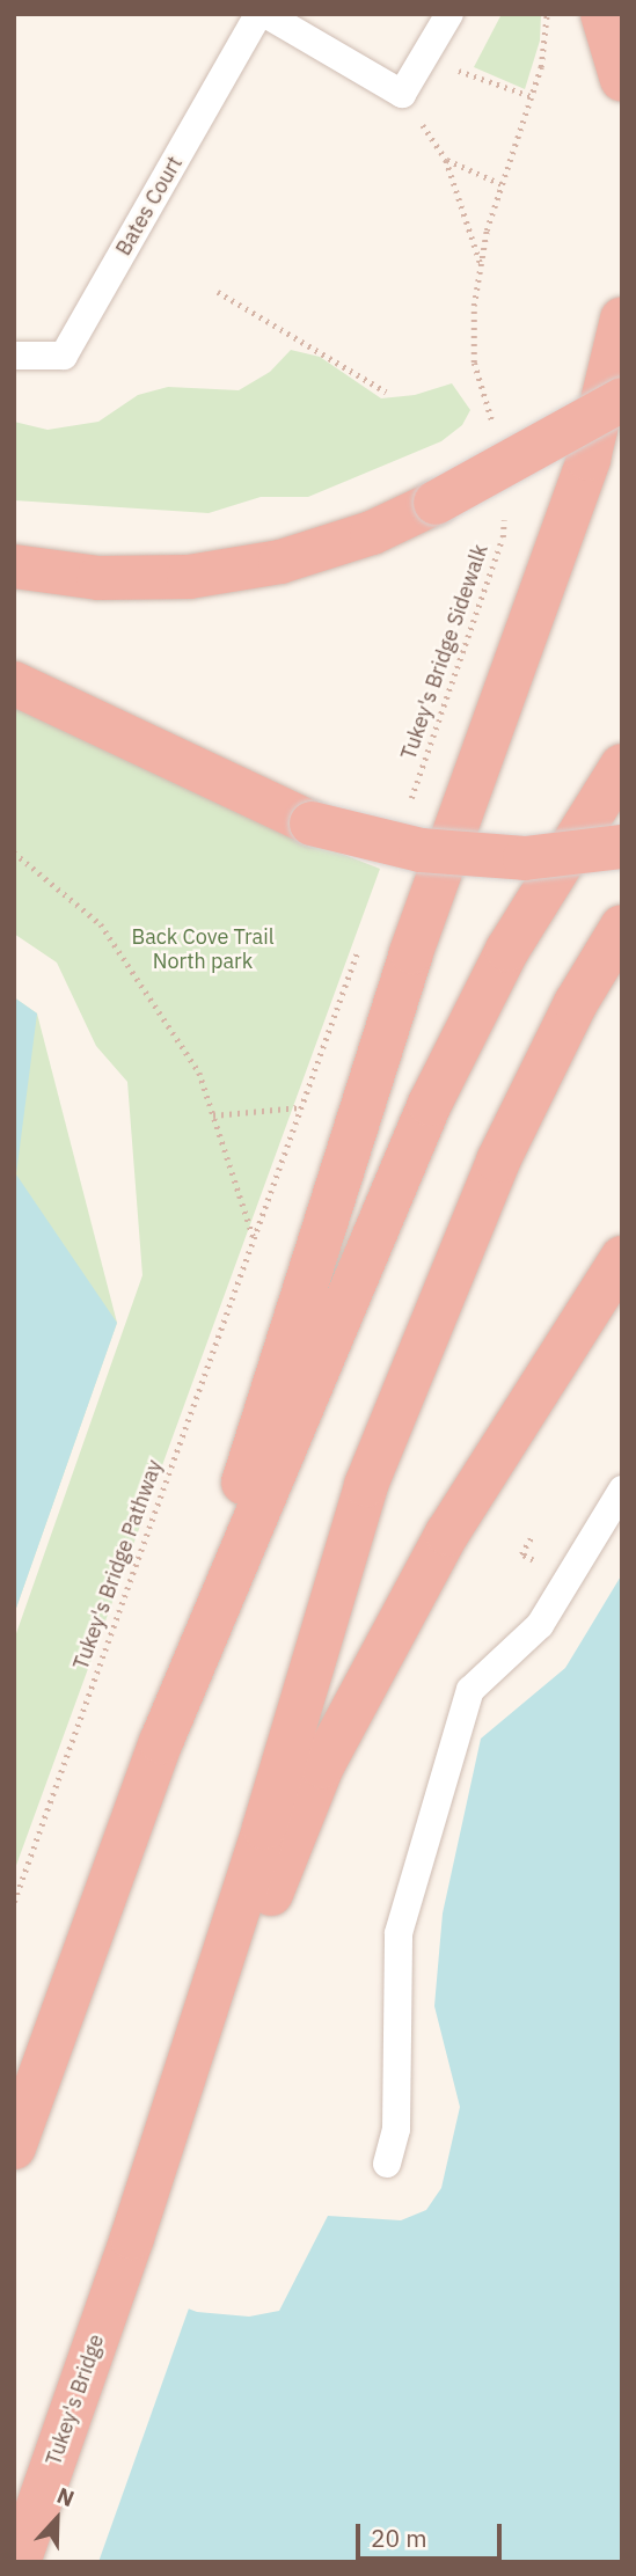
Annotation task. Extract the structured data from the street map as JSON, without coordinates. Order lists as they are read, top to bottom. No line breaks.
{"streets":{"highway":["Tukey's Bridge"],"lane":["Bates Court"],"path":["Tukey's Bridge Sidewalk","Tukey's Bridge Pathway"]},"parks":["Back Cove Trail North park"],"scale_bar":"20 m","north":"top"}
